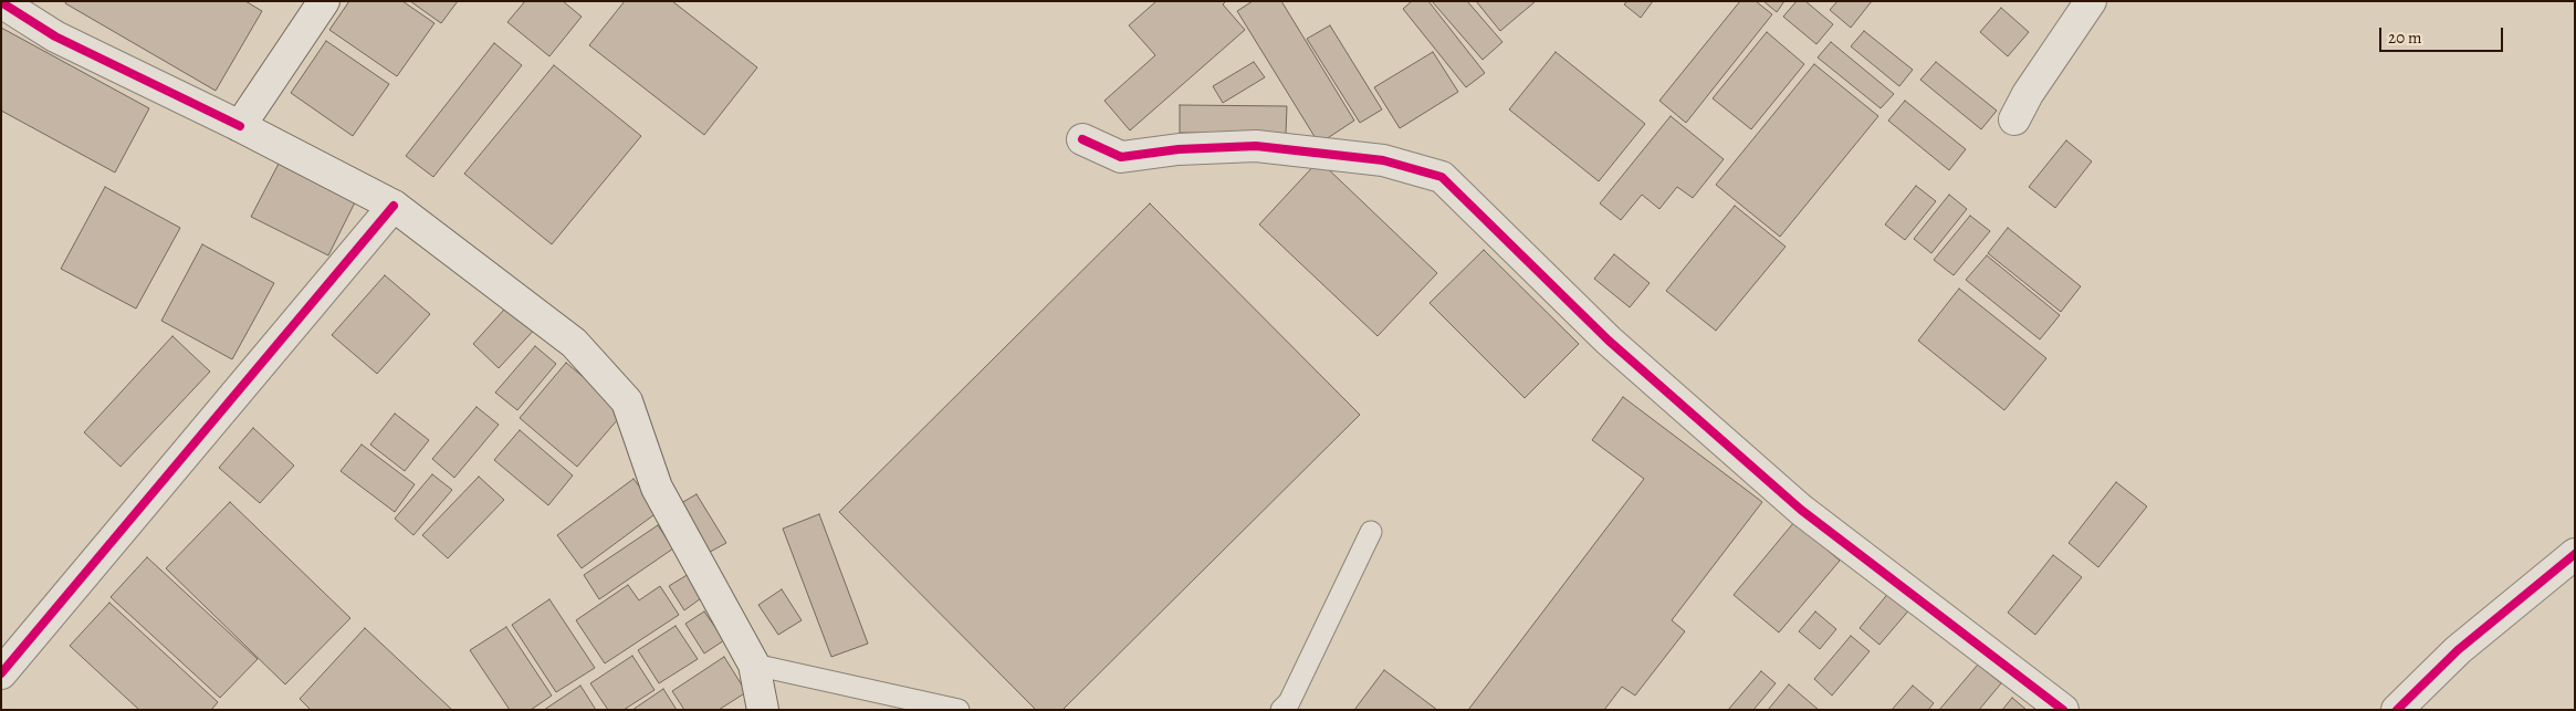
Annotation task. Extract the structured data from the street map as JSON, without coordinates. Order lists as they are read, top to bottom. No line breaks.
{"scale_bar":"20 m"}
